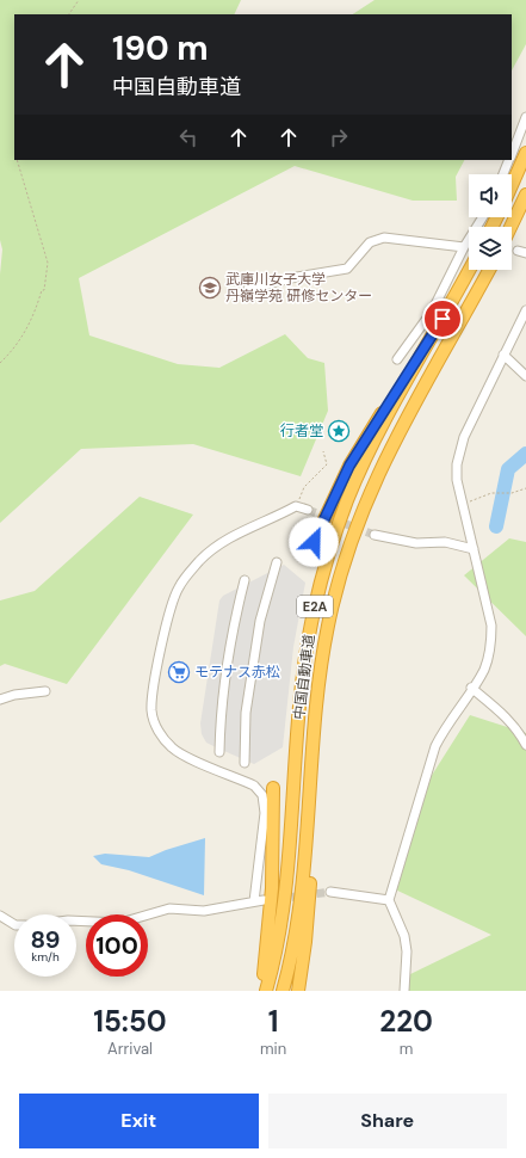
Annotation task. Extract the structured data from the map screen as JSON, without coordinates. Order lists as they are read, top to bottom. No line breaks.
{"streets":{"highway":["E2A","中国自動車道"]},"places":{"school or university":["武庫川女子大学 丹嶺学苑 研修センター"],"place":["行者堂"],"supermarket":["モテナス赤松"]},"page":{"turn":["190 m","中国自動車道"],"speed":"89 km/h","limit":"100","eta":["15:50","Arrival","1","min","220","m"],"buttons":["Exit","Share"]}}
